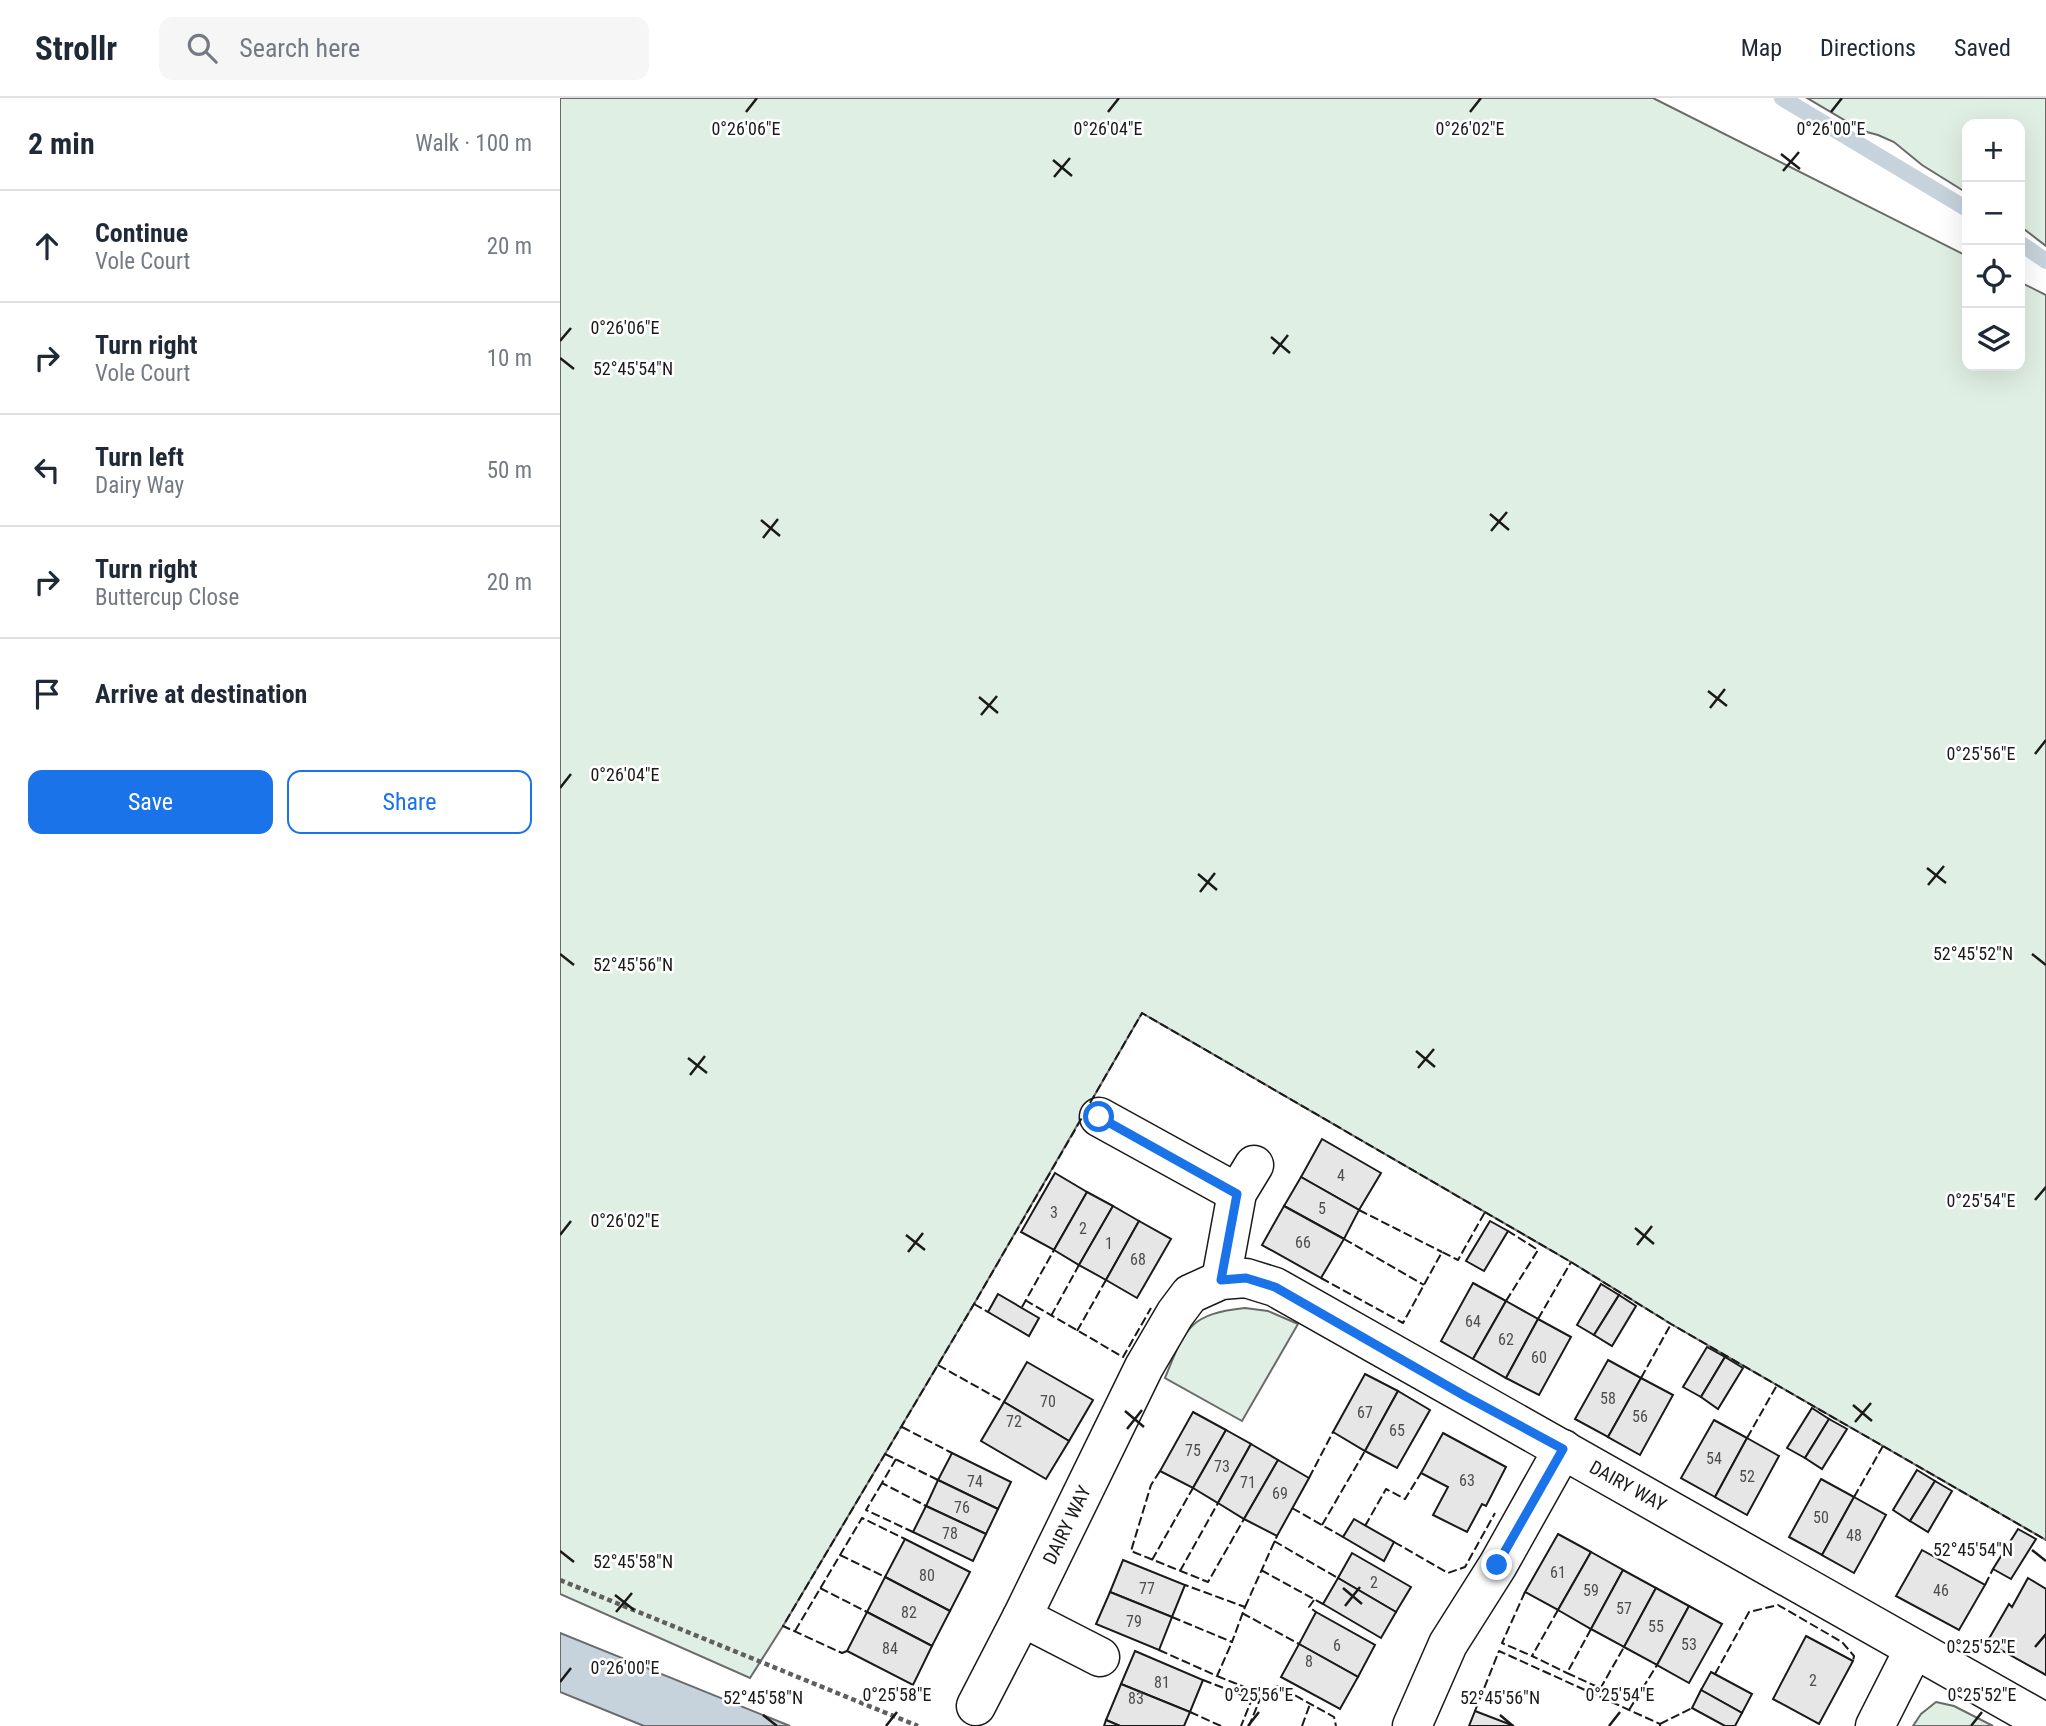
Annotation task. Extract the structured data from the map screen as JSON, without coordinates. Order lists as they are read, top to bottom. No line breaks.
{"streets":{"street":["DAIRY WAY"]},"house_numbers":["4","5","3","2","66","1","68","64","62","60","58","70","67","56","72","65","75","54","73","52","63","74","71","69","76","50","78","48","61","80","2","77","59","46","57","82","79","55","53","6","84","8","2","81","83"],"page":{"header":"Strollr","search":"Search here","nav":["Map","Directions","Saved"],"heading":["2 min","Walk · 100 m"],"map_buttons":["+","−"],"list":[["Continue","Vole Court","20 m"],["Turn right","Vole Court","10 m"],["Turn left","Dairy Way","50 m"],["Turn right","Buttercup Close","20 m"],"Arrive at destination"],"buttons":["Save","Share"]},"coordinates":["0°26'06\"E","0°26'04\"E","0°26'02\"E","0°26'00\"E","52°45'54\"N","0°25'56\"E","52°45'52\"N","52°45'56\"N","0°25'54\"E","52°45'58\"N","0°25'52\"E","0°25'58\"E"]}
